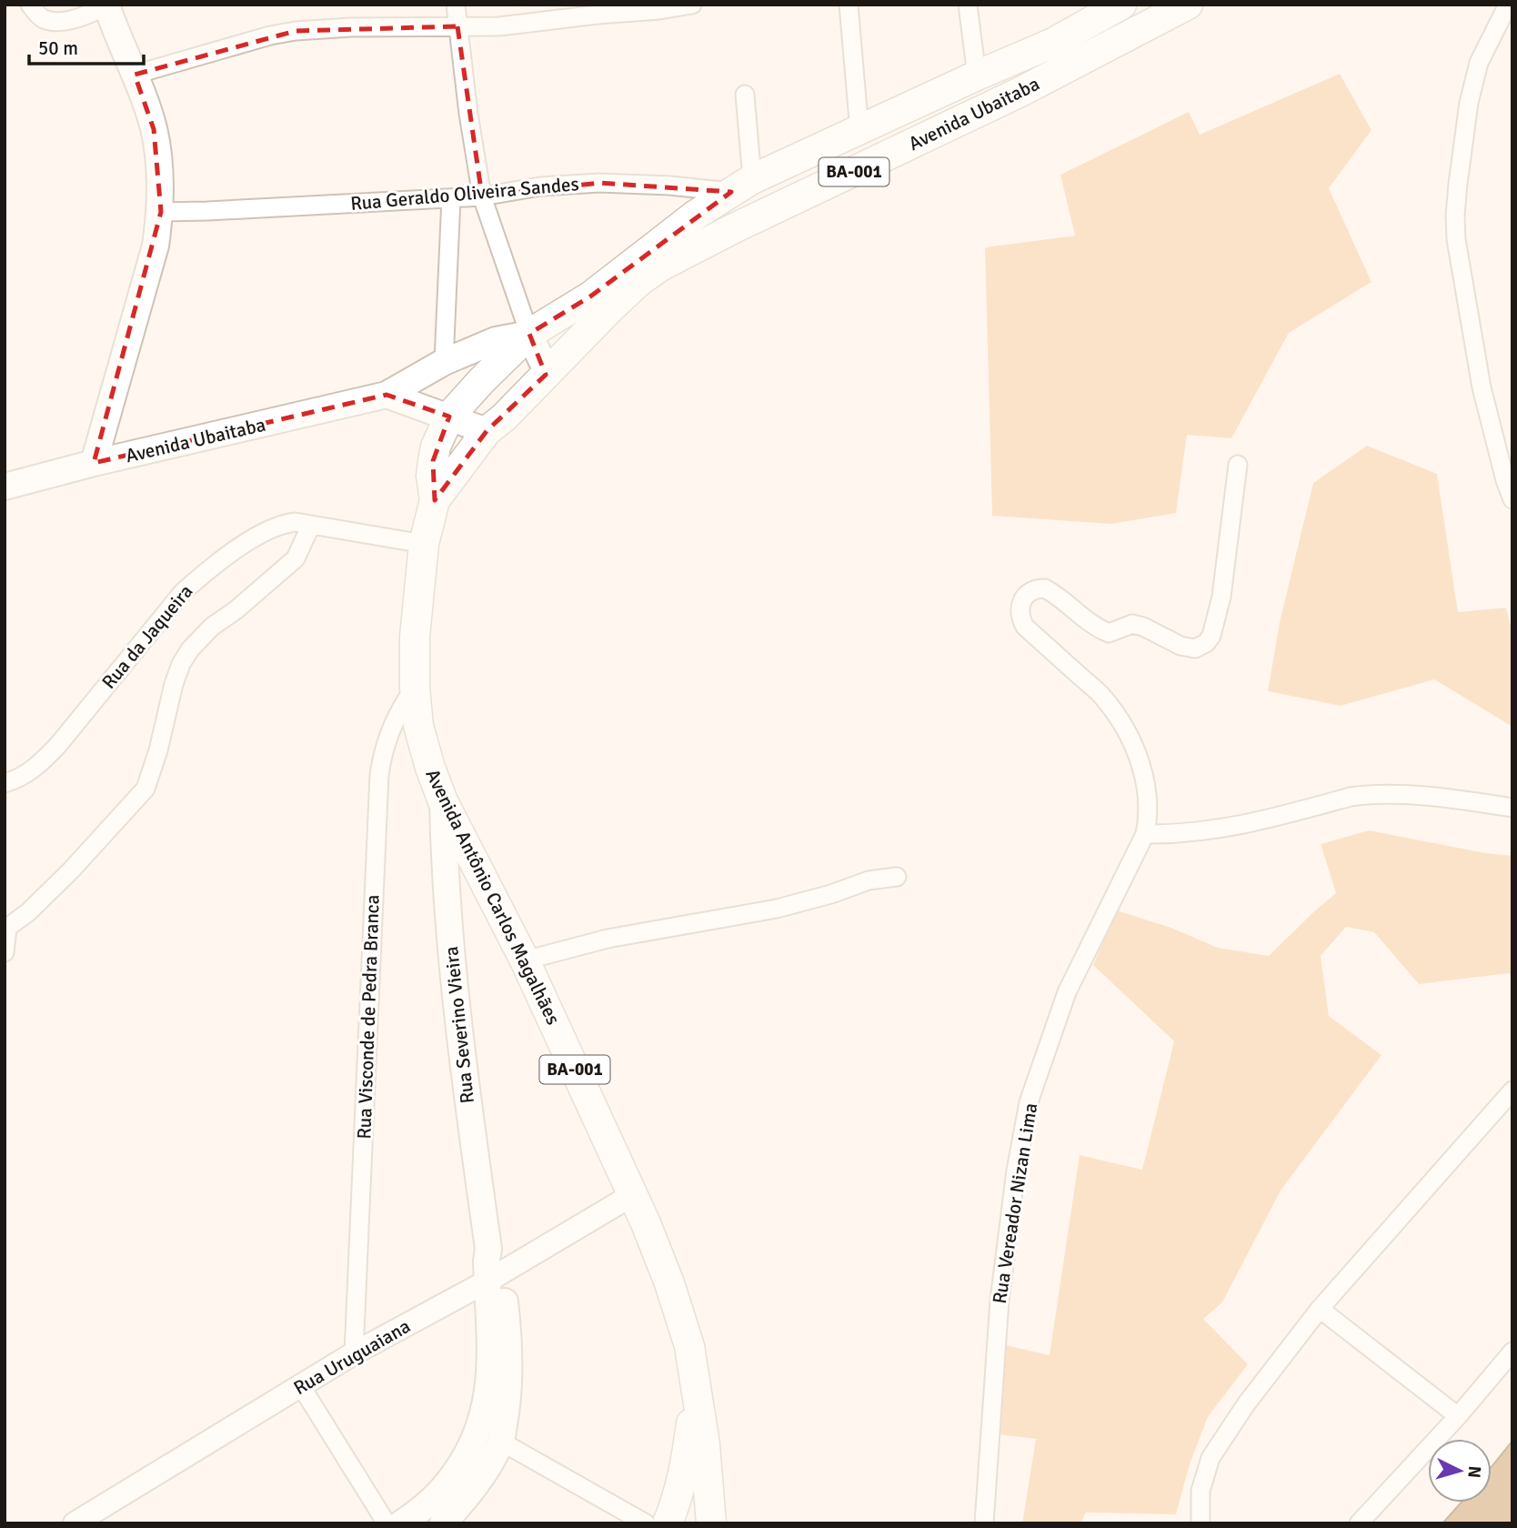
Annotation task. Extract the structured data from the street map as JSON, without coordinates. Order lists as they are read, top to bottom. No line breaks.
{"streets":{"main road":["Avenida Ubaitaba","BA-001","Avenida Antônio Carlos Magalhães","Rua Severino Vieira"],"street":["Rua Geraldo Oliveira Sandes","Rua da Jaqueira","Rua Visconde de Pedra Branca","Rua Vereador Nizan Lima","Rua Uruguaiana"]},"crossings":[["Avenida Ubaitaba","BA-001"],["Avenida Ubaitaba","Rua Geraldo Oliveira Sandes"],["Avenida Ubaitaba","Avenida Antônio Carlos Magalhães"],["Rua da Jaqueira","Avenida Antônio Carlos Magalhães"],["Avenida Antônio Carlos Magalhães","Rua Visconde de Pedra Branca"],["Avenida Antônio Carlos Magalhães","Rua Severino Vieira"],["Avenida Antônio Carlos Magalhães","Rua Uruguaiana"],["Rua Visconde de Pedra Branca","Rua Uruguaiana"],["Rua Severino Vieira","Rua Uruguaiana"]],"scale_bar":"50 m","north":"right"}
